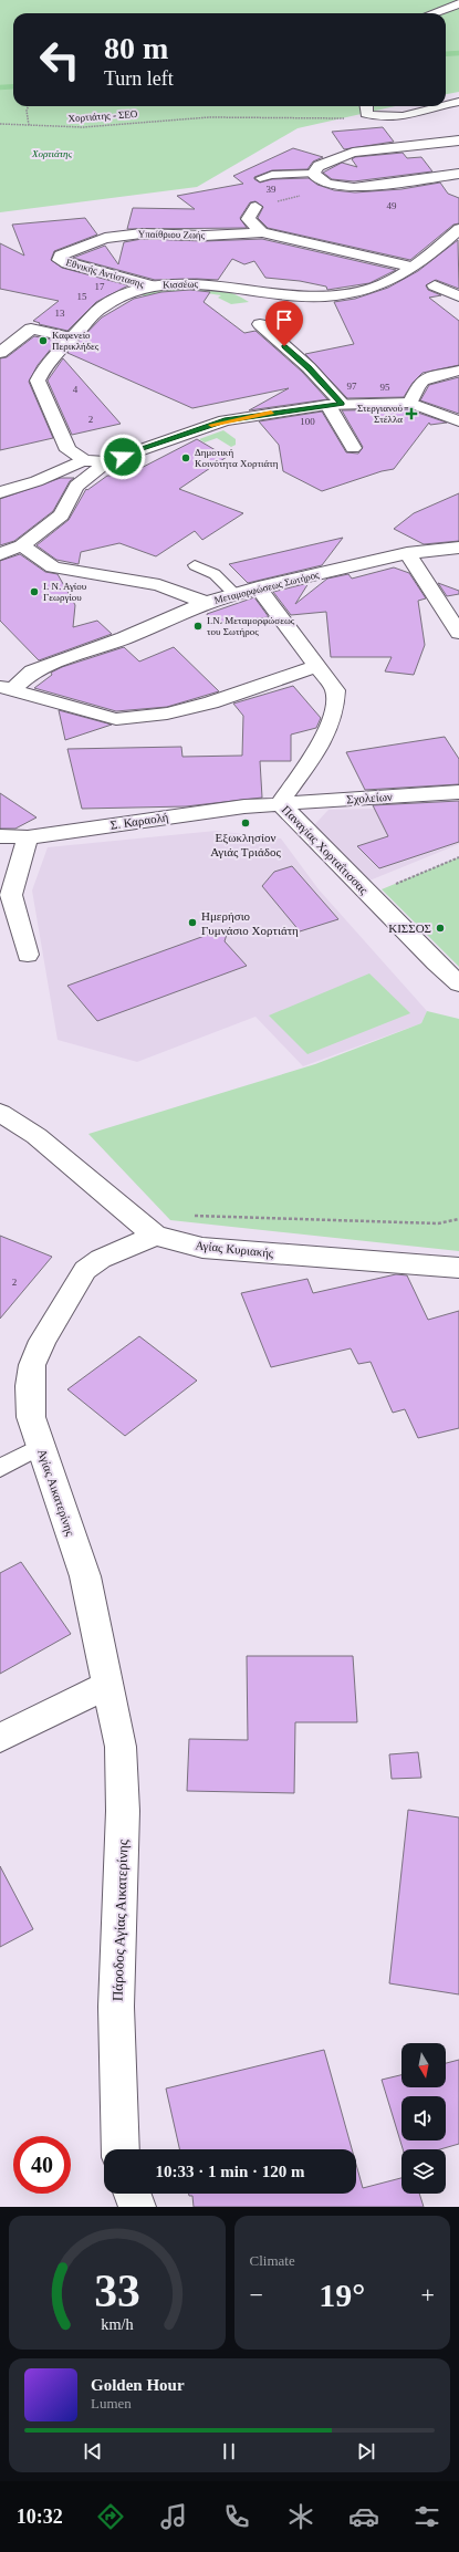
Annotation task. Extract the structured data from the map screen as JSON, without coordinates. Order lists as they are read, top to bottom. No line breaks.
{"streets":{"street":["Υπαίθριου Ζωής","Εθνικής Αντίστασης","Κισσέως","Μεταμορφώσεως Σωτήρος","Σχολείων","Σ. Καραολή","Παναγίας Χορταΐτισσας","Αγίας Κυριακής","Αγίας Αικατερίνης","Πάροδος Αγίας Αικατερίνης"],"path":["Χορτιάτης - ΣΕΟ"]},"crossings":[["Υπαίθριου Ζωής","Εθνικής Αντίστασης"],["Υπαίθριου Ζωής","Κισσέως"],["Εθνικής Αντίστασης","Κισσέως"],["Μεταμορφώσεως Σωτήρος","Παναγίας Χορταΐτισσας"],["Σχολείων","Σ. Καραολή"],["Σχολείων","Παναγίας Χορταΐτισσας"],["Σ. Καραολή","Παναγίας Χορταΐτισσας"],["Αγίας Κυριακής","Αγίας Αικατερίνης"],["Αγίας Αικατερίνης","Πάροδος Αγίας Αικατερίνης"]],"parks":["Χορτιάτης"],"places":{"other":["Καφενείο Περικλήδες","Δημοτική Κοινότητα Χορτιάτη","Ι. Ν. Αγίου Γεωργίου","I.N. Μεταμορφώσεως του Σωτήρος","Εξωκλησίον Αγιάς Τριάδος","Ημερήσιο Γυμνάσιο Χορτιάτη","ΚΙΣΣΟΣ"],"health":["Στεργιανού Στέλλα"]},"house_numbers":["39","49","17","15","13","97","95","4","2","100","2"],"north":"bottom","page":{"turn":["80 m","Turn left"],"limit":"40","trip":"10:33 · 1 min · 120 m","tile":"Climate","heat":["−","19°","+"],"song":["Golden Hour","Lumen"],"tabs":"10:32","gauge":["33","km/h"]}}
